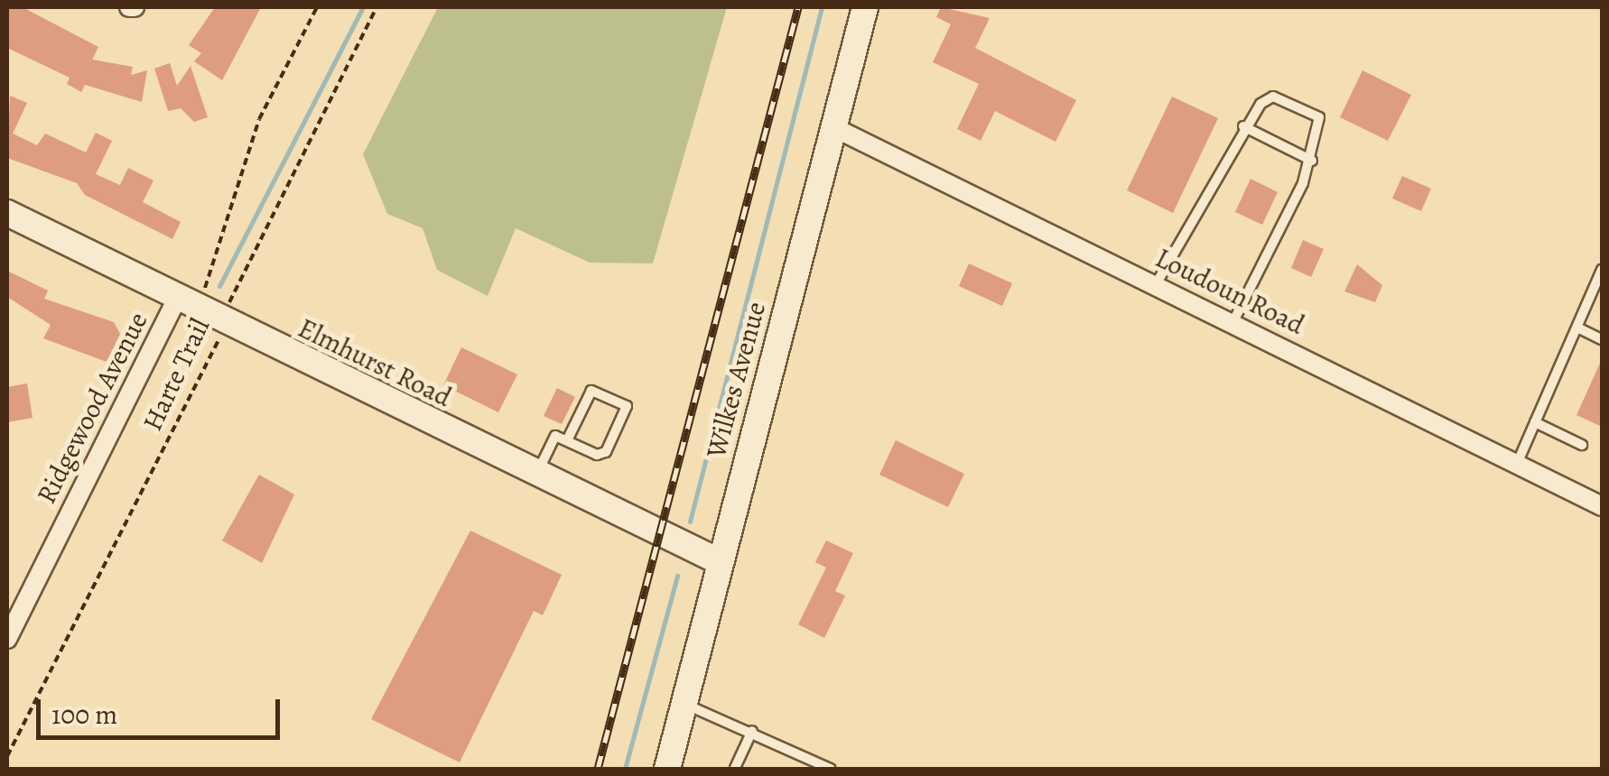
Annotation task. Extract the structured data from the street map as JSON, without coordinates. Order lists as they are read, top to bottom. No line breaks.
{"streets":{"main road":["Elmhurst Road","Wilkes Avenue"],"street":["Loudoun Road","Ridgewood Avenue"],"path":["Harte Trail"]},"crossings":[["Loudoun Road","Wilkes Avenue"],["Elmhurst Road","Harte Trail"],["Elmhurst Road","Wilkes Avenue"],["Elmhurst Road","Ridgewood Avenue"]],"scale_bar":"100 m"}
